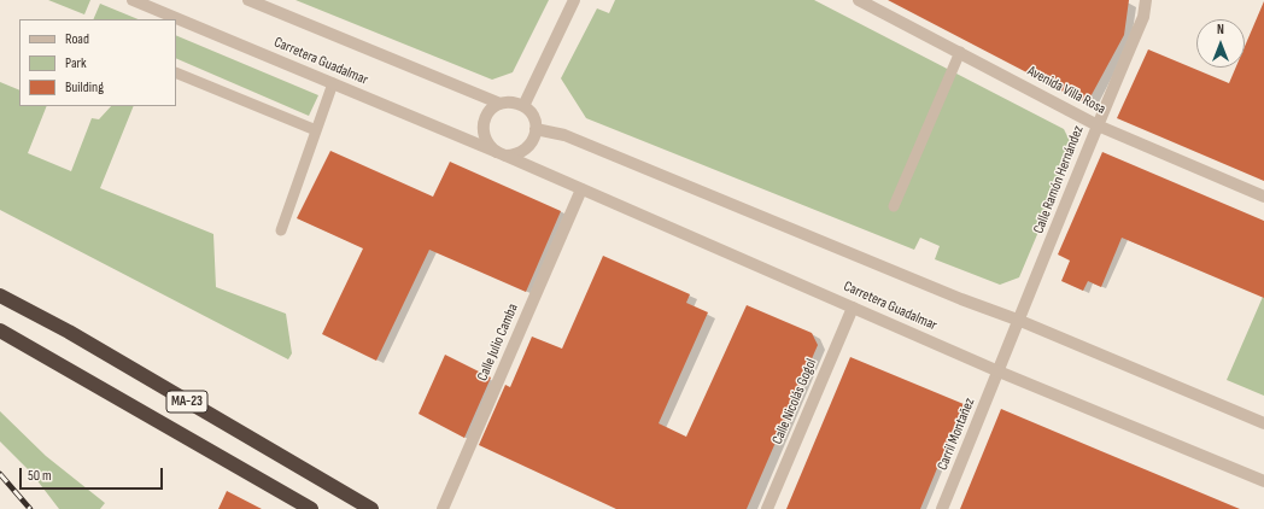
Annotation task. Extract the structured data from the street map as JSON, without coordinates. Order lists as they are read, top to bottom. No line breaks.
{"streets":{"highway":["MA-23"],"street":["Carretera Guadalmar","Avenida Villa Rosa","Calle Ramón Hernández","Calle Julio Camba","Calle Nicolás Gogol","Carril Montañez"]},"crossings":[["Carretera Guadalmar","Calle Ramón Hernández"],["Carretera Guadalmar","Calle Julio Camba"],["Carretera Guadalmar","Calle Nicolás Gogol"],["Carretera Guadalmar","Carril Montañez"],["Avenida Villa Rosa","Calle Ramón Hernández"],["Calle Ramón Hernández","Carril Montañez"]],"legend":["Road","Park","Building"],"scale_bar":"50 m","north":"top"}
